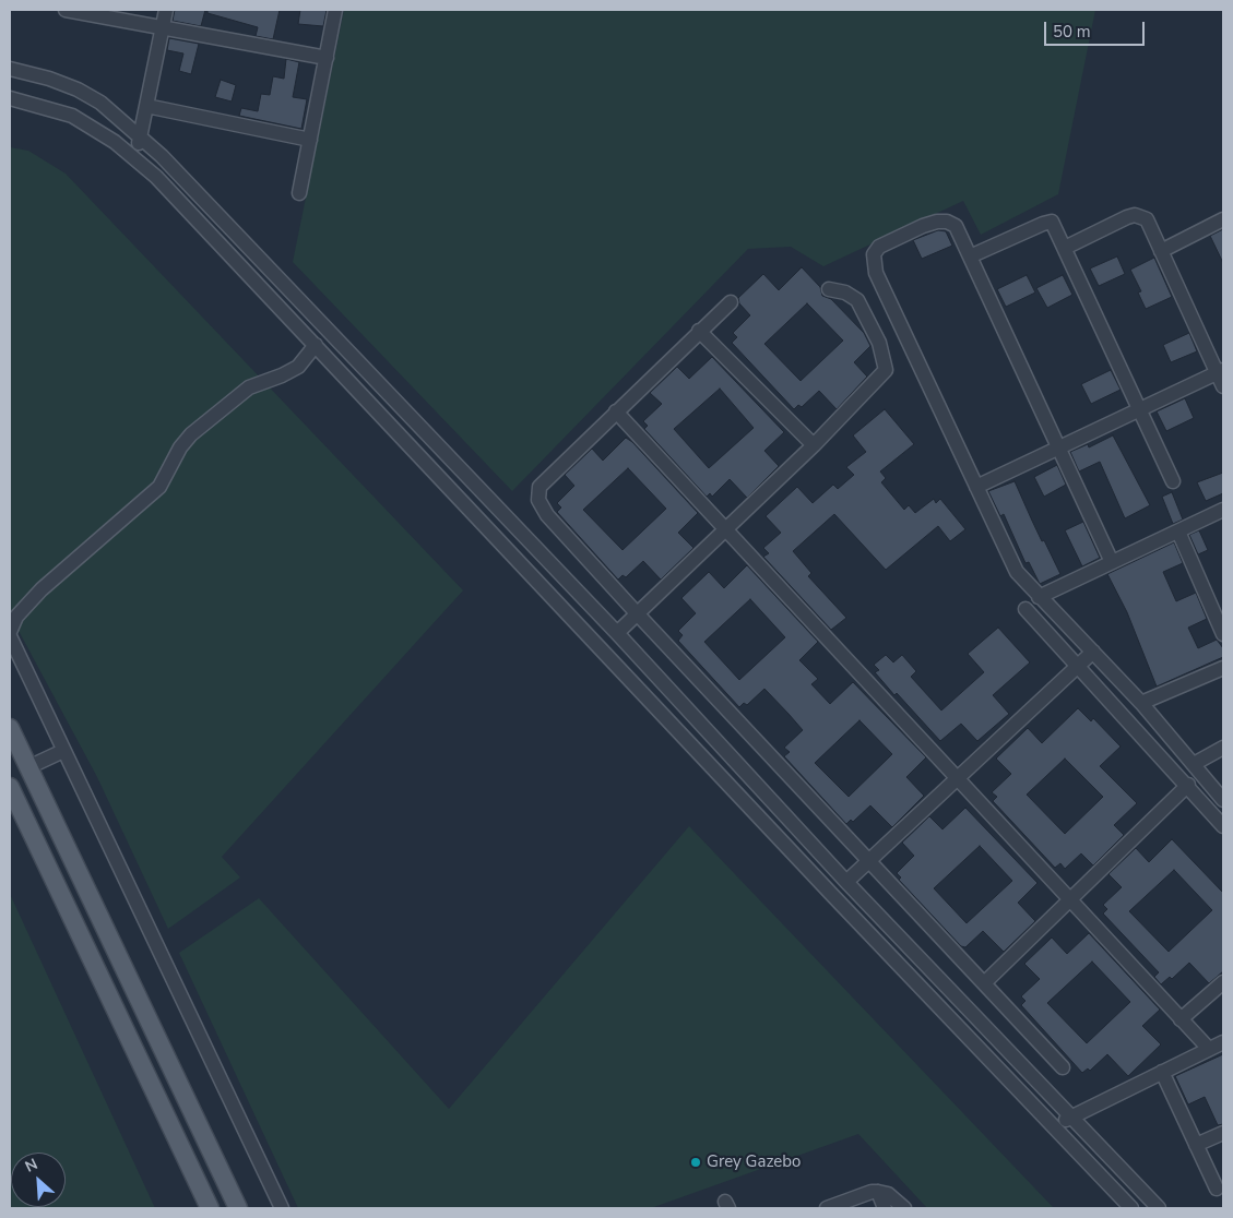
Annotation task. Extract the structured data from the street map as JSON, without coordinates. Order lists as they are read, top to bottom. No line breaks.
{"places":["Grey Gazebo"],"scale_bar":"50 m","north":"top left"}
